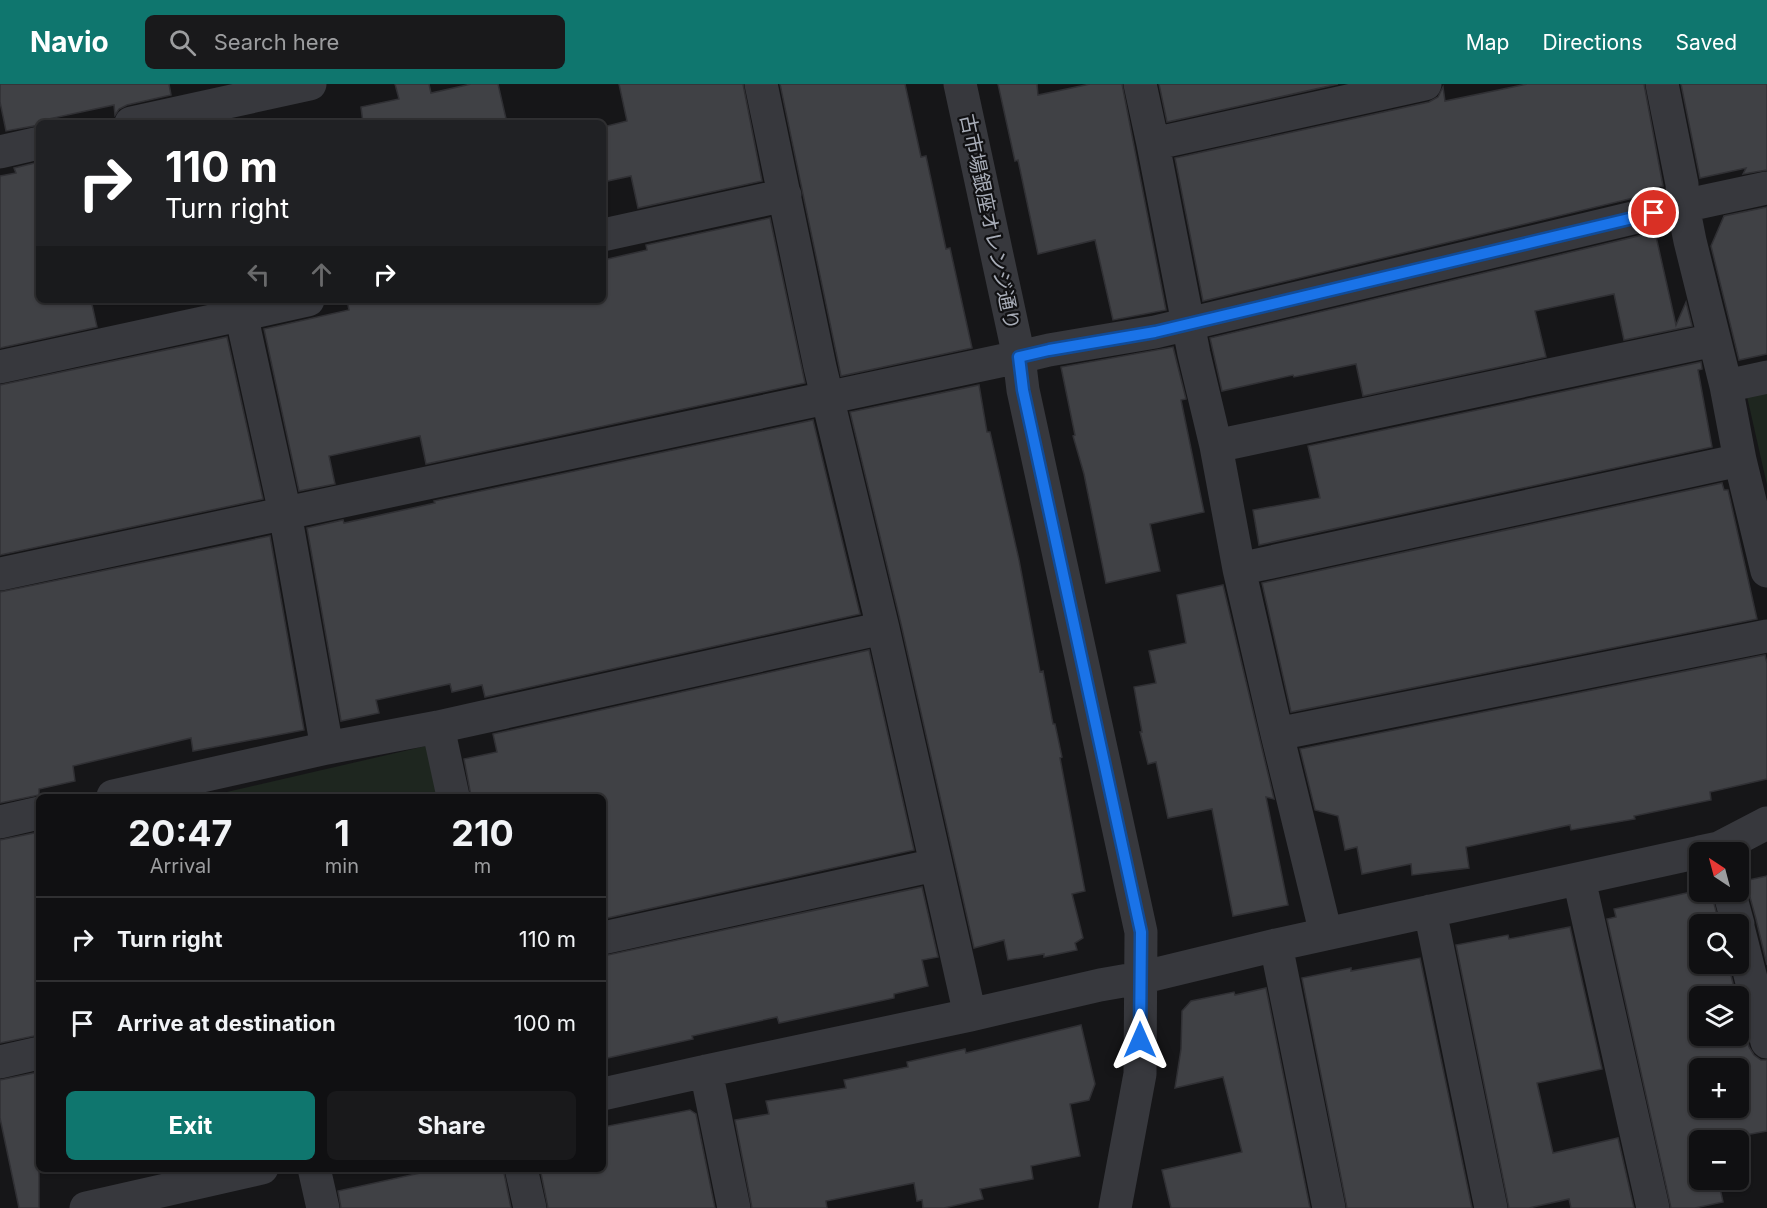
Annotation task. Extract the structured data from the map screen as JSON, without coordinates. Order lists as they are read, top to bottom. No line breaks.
{"streets":{"street":["古市場銀座オレンジ通り"]},"north":"top left","page":{"header":"Navio","search":"Search here","nav":["Map","Directions","Saved"],"turn":["110 m","Turn right"],"eta":["20:47","Arrival","1","min","210","m"],"map_buttons":["+","−"],"list":[{"name":"Turn right","value":"110 m"},{"name":"Arrive at destination","value":"100 m"}],"buttons":["Exit","Share"]}}
